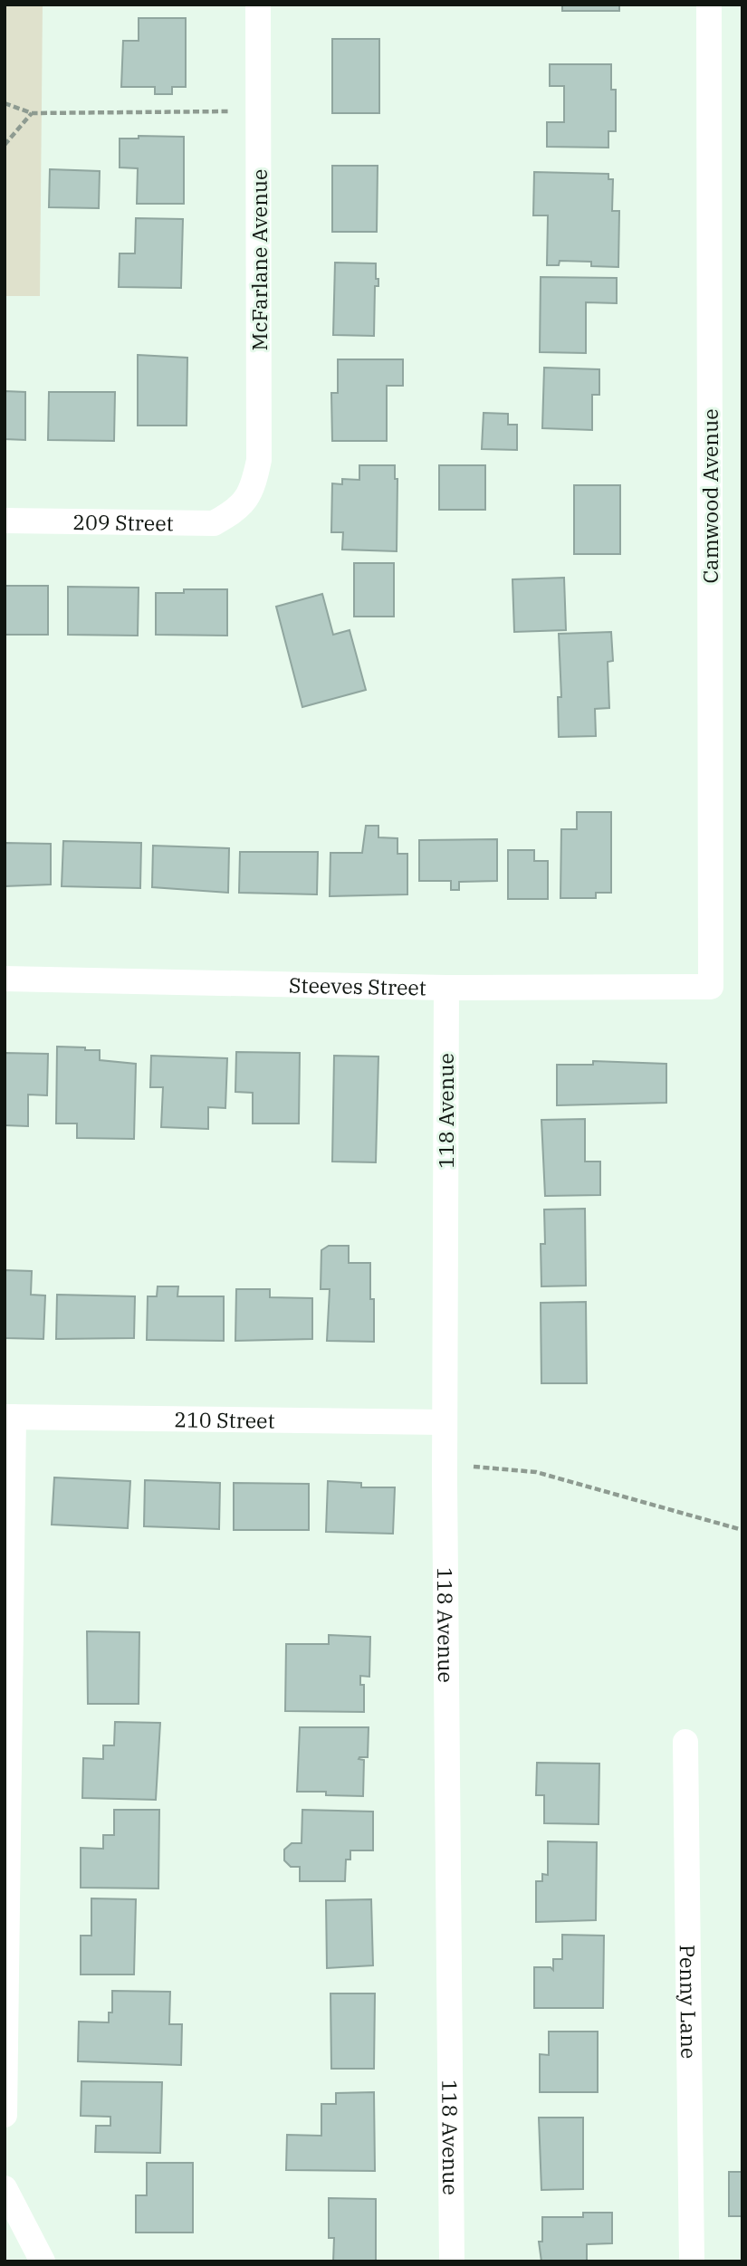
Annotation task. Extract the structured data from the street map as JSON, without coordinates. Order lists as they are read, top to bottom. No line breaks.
{"streets":{"street":["McFarlane Avenue","Camwood Avenue","209 Street","Steeves Street","118 Avenue","210 Street","Penny Lane"]},"crossings":[["McFarlane Avenue","209 Street"],["Camwood Avenue","Steeves Street"],["Steeves Street","118 Avenue"],["118 Avenue","210 Street"]]}
